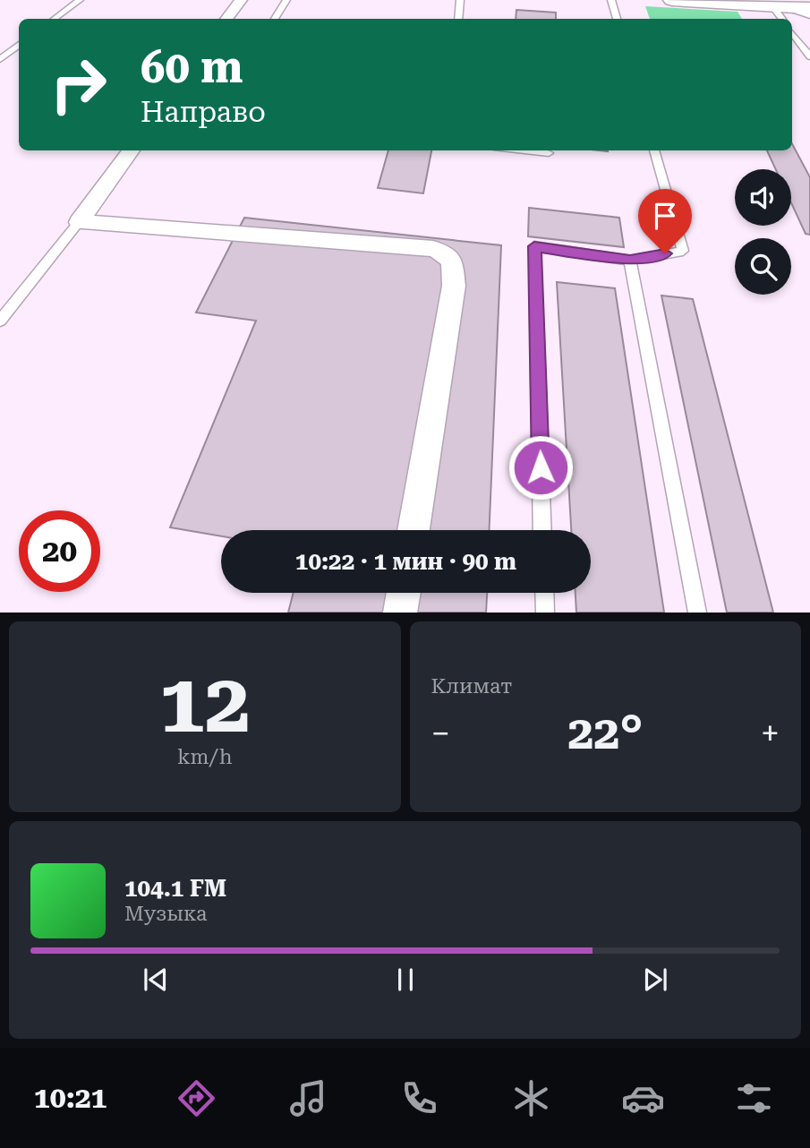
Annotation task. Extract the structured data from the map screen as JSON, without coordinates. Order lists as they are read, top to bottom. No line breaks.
{"page":{"turn":["60 m","Направо"],"limit":"20","trip":"10:22 · 1 мин · 90 m","tile":[["12","km/h"],"Климат"],"heat":["−","22°","+"],"song":["104.1 FM","Музыка"],"tabs":"10:21"}}
